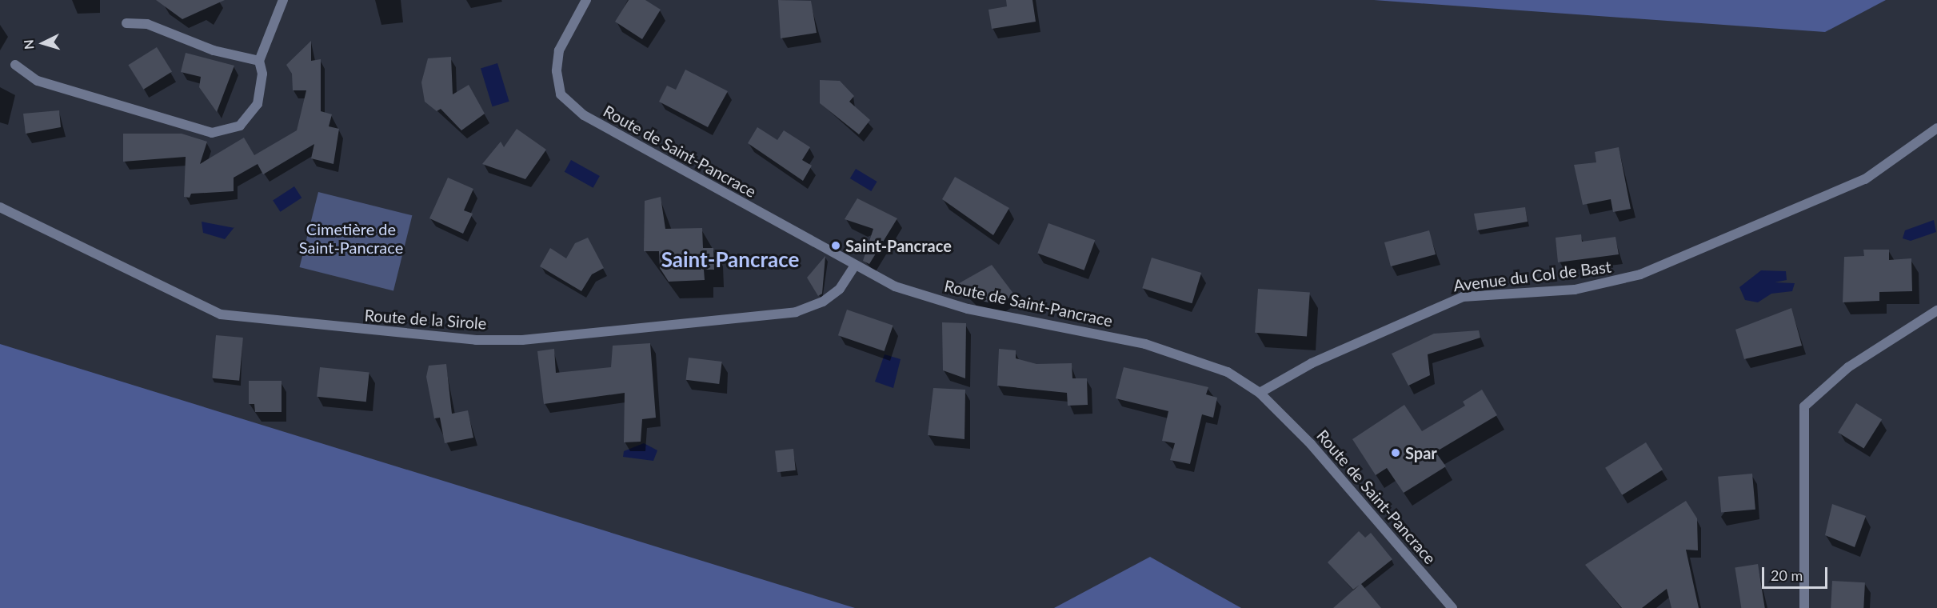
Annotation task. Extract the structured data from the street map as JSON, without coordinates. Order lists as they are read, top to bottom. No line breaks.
{"streets":{"street":["Route de Saint-Pancrace","Avenue du Col de Bast","Route de la Sirole"]},"crossings":[["Route de Saint-Pancrace","Avenue du Col de Bast"],["Route de Saint-Pancrace","Route de la Sirole"]],"districts":["Saint-Pancrace"],"parks":["Cimetière de Saint-Pancrace"],"places":["Saint-Pancrace","Spar"],"scale_bar":"20 m","north":"left"}
